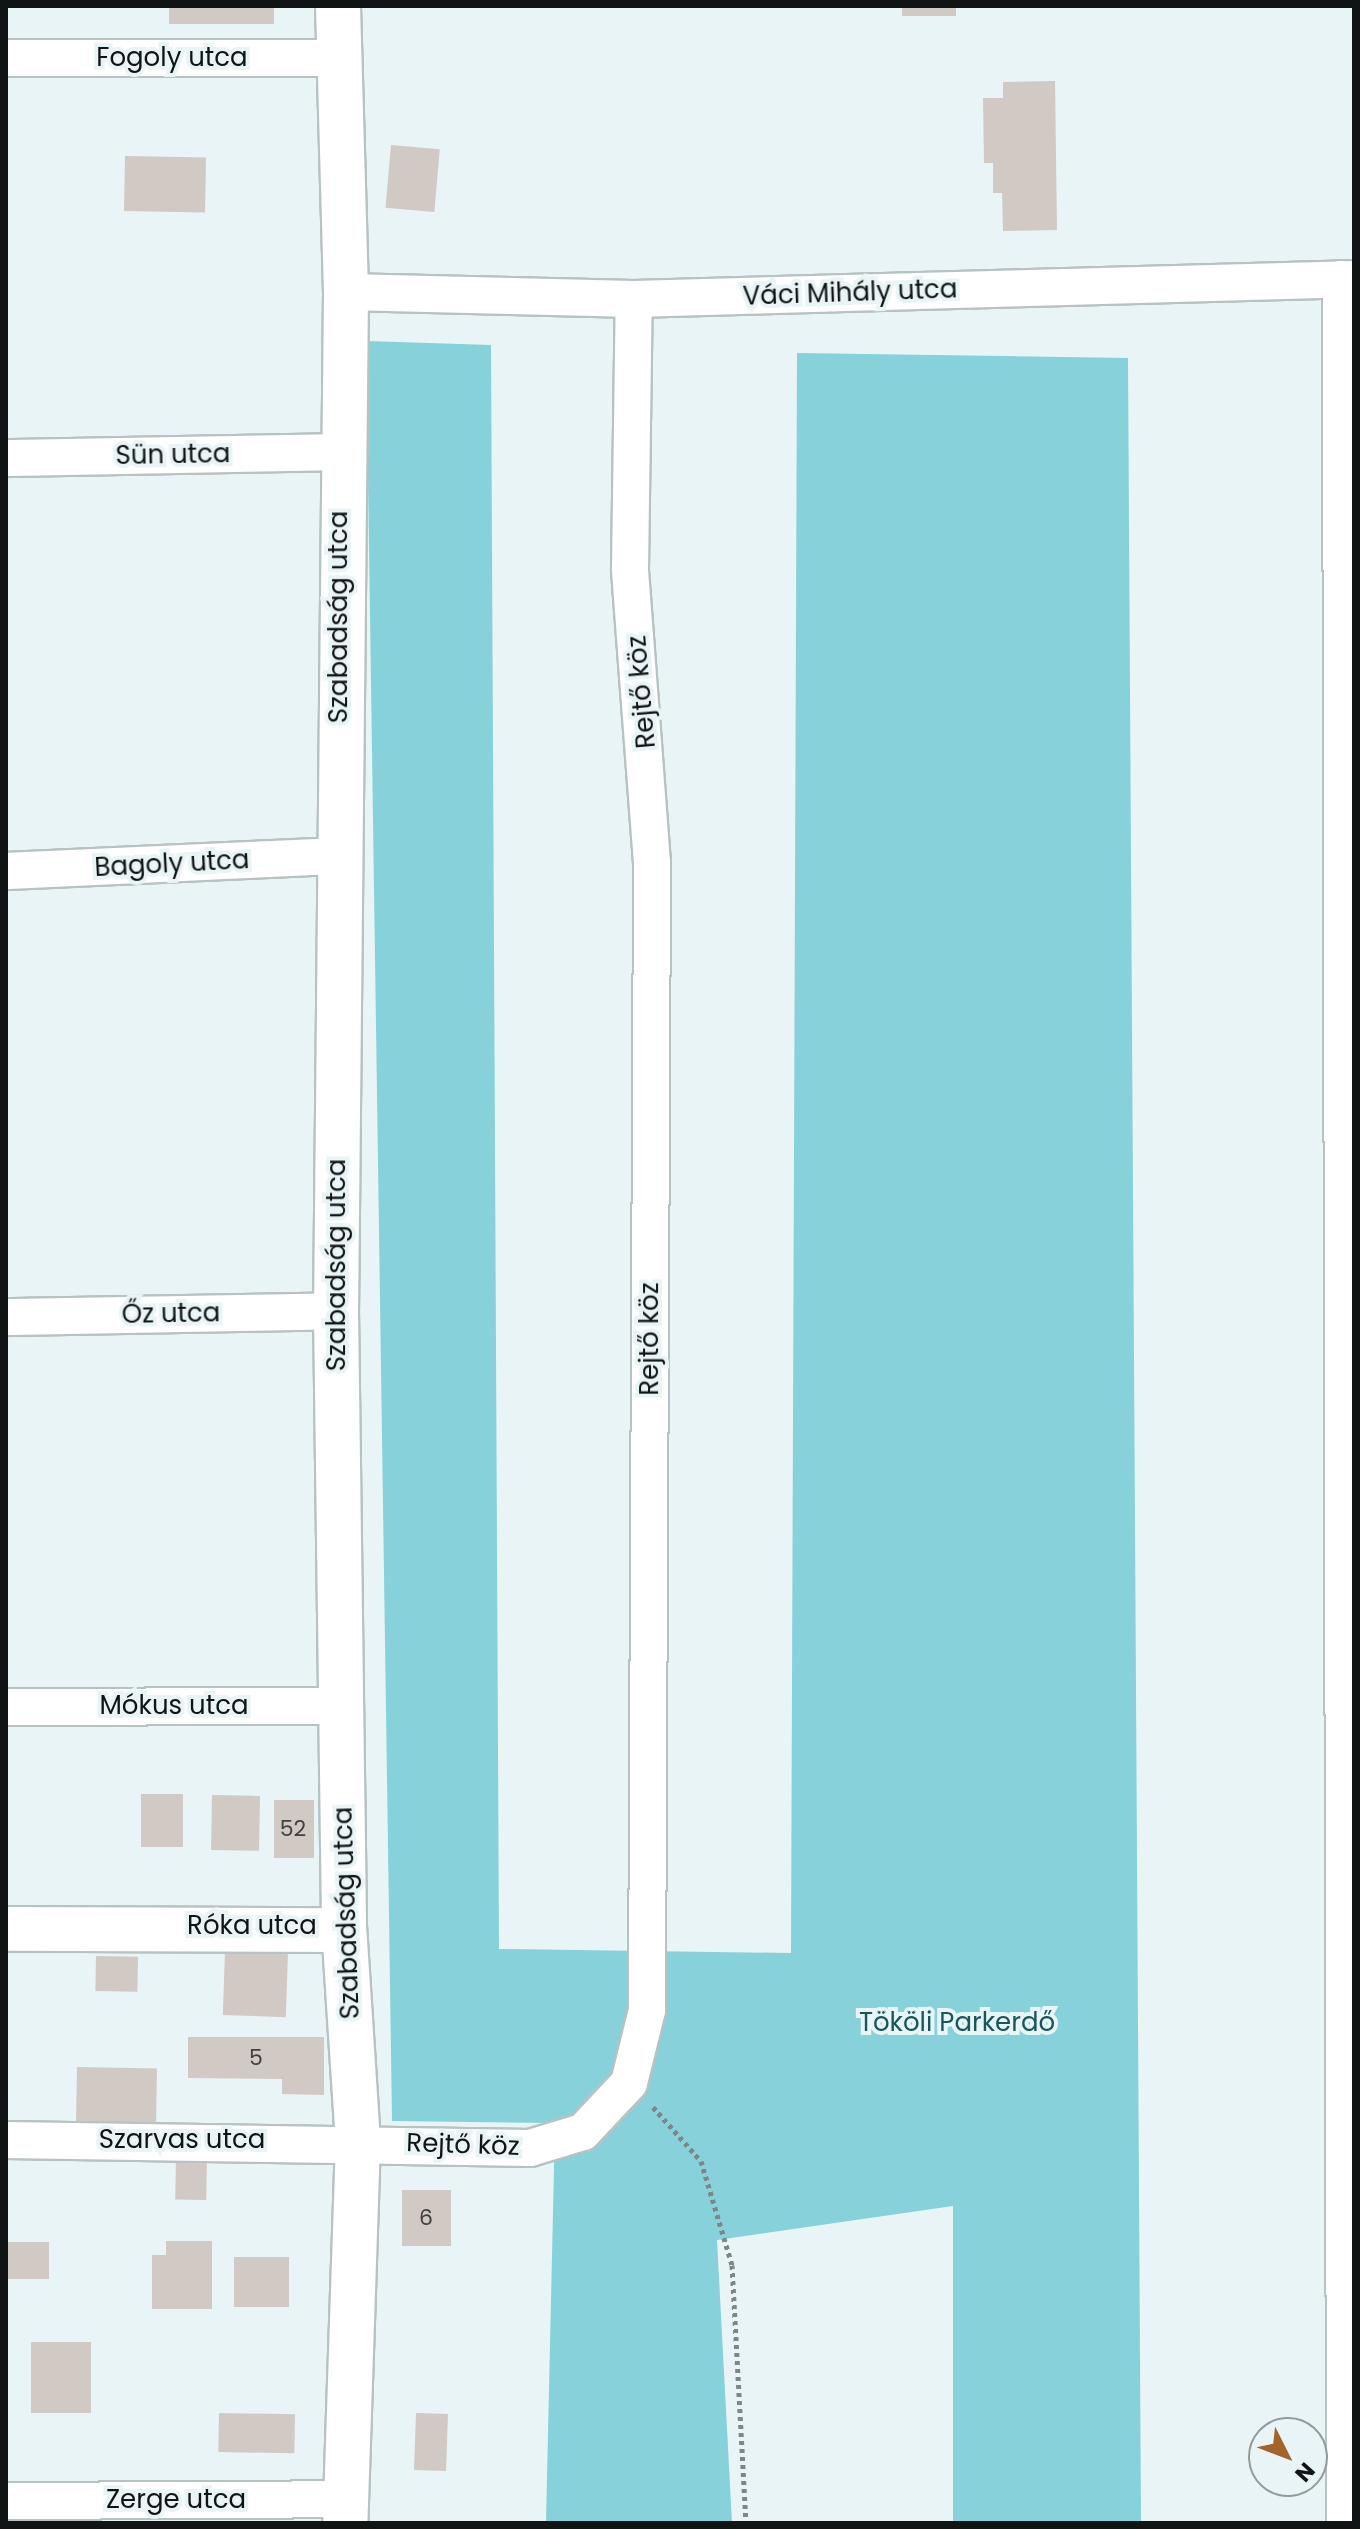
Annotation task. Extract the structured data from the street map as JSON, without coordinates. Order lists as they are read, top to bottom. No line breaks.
{"streets":{"street":["Fogoly utca","Váci Mihály utca","Sün utca","Szabadság utca","Rejtő köz","Bagoly utca","Őz utca","Mókus utca","Róka utca","Szarvas utca","Zerge utca"]},"crossings":[["Fogoly utca","Szabadság utca"],["Váci Mihály utca","Szabadság utca"],["Váci Mihály utca","Rejtő köz"],["Sün utca","Szabadság utca"],["Szabadság utca","Rejtő köz"],["Szabadság utca","Bagoly utca"],["Szabadság utca","Őz utca"],["Szabadság utca","Mókus utca"],["Szabadság utca","Róka utca"],["Szabadság utca","Szarvas utca"],["Szabadság utca","Zerge utca"],["Rejtő köz","Szarvas utca"]],"parks":["Tököli Parkerdő"],"house_numbers":["52","5","6"],"north":"bottom right"}
